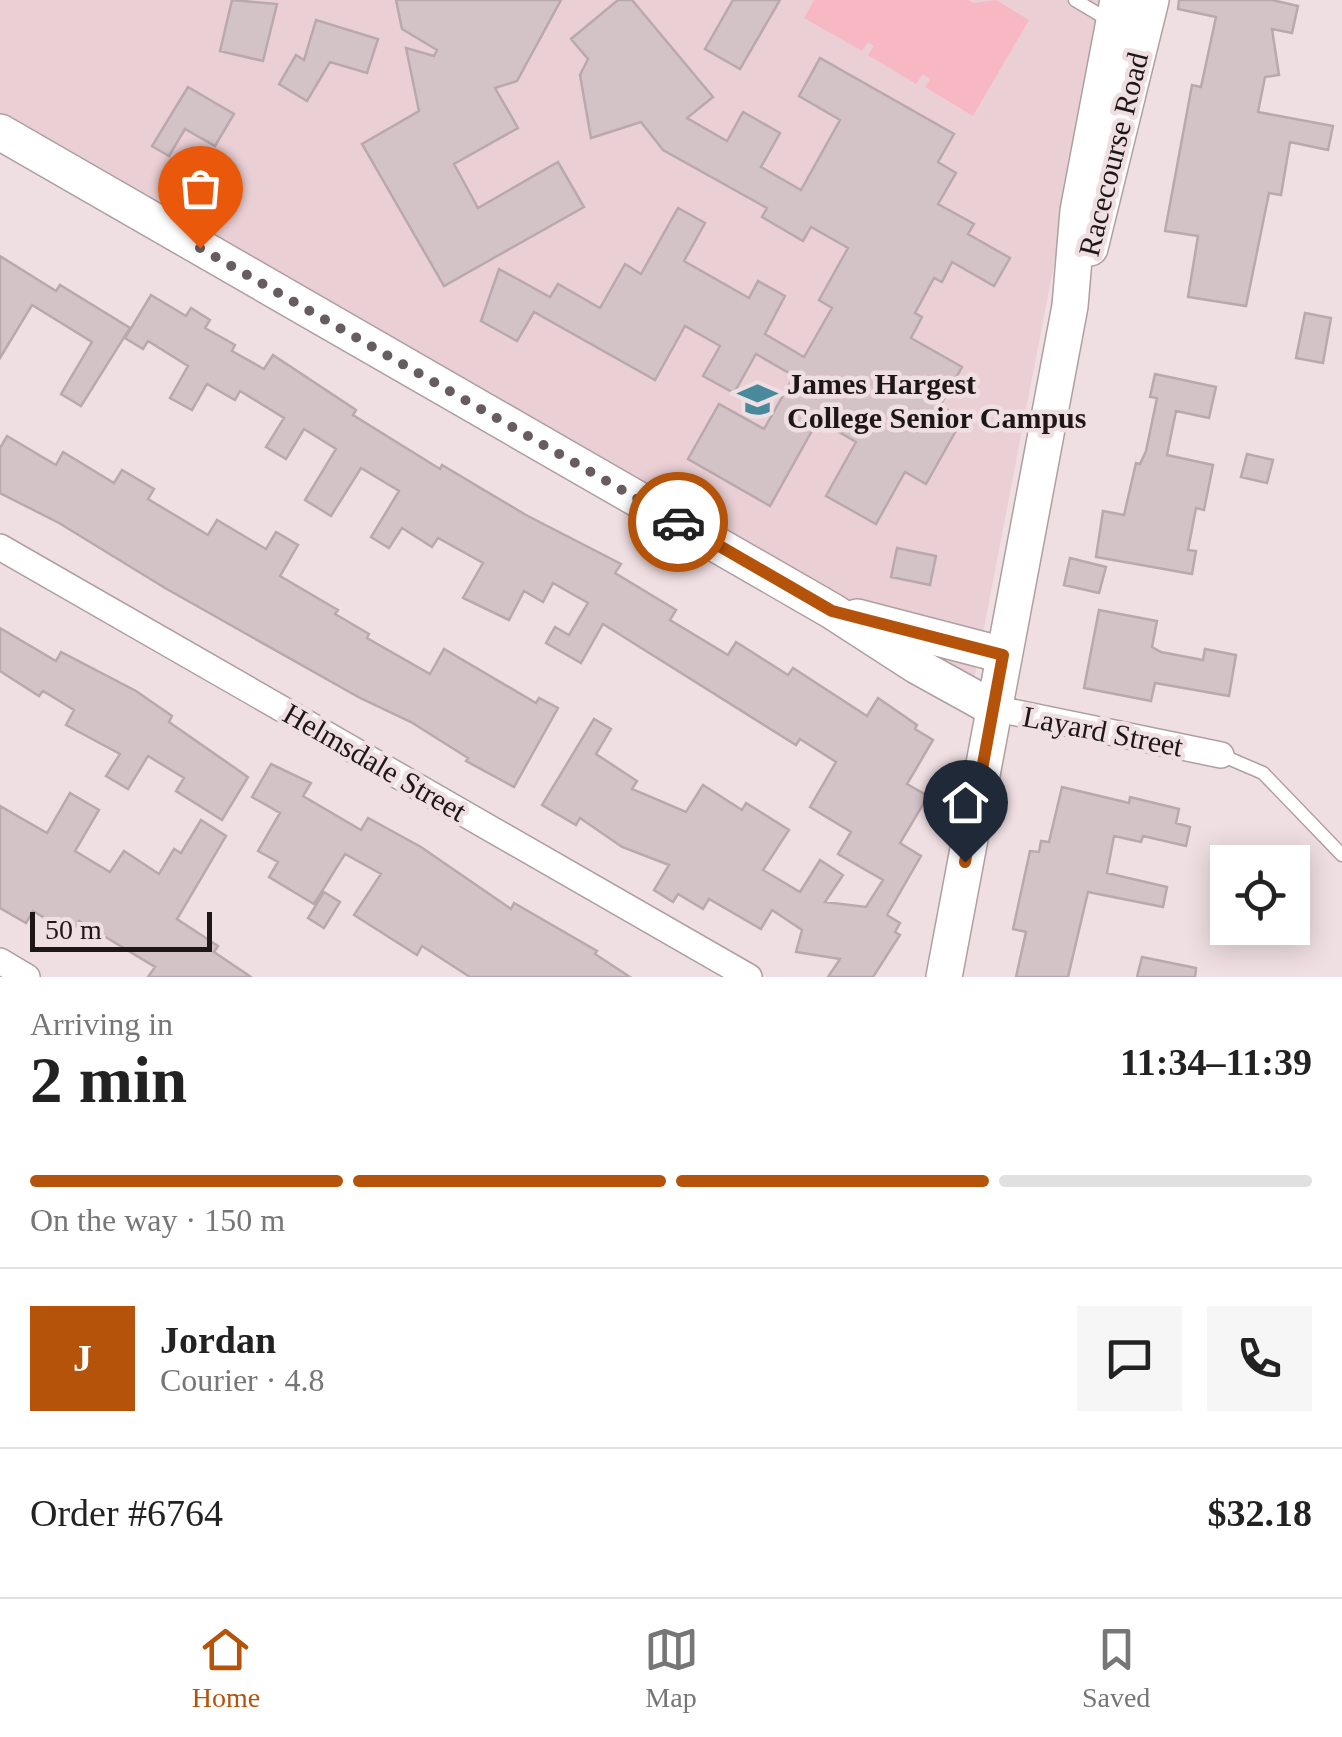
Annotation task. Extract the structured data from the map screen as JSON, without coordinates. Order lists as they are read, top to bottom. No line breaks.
{"streets":{"street":["Racecourse Road","Layard Street","Helmsdale Street"]},"crossings":[["Racecourse Road","Layard Street"]],"places":{"school or university":["James Hargest College Senior Campus"]},"scale_bar":"50 m","page":{"scale":"50 m","heading":["2 min","Arriving in","11:34–11:39"],"panel":["Jordan","Courier · 4.8","Order #6764","$32.18"],"bar":"On the way · 150 m","round":"J","tabs":["Home","Map","Saved"]}}
